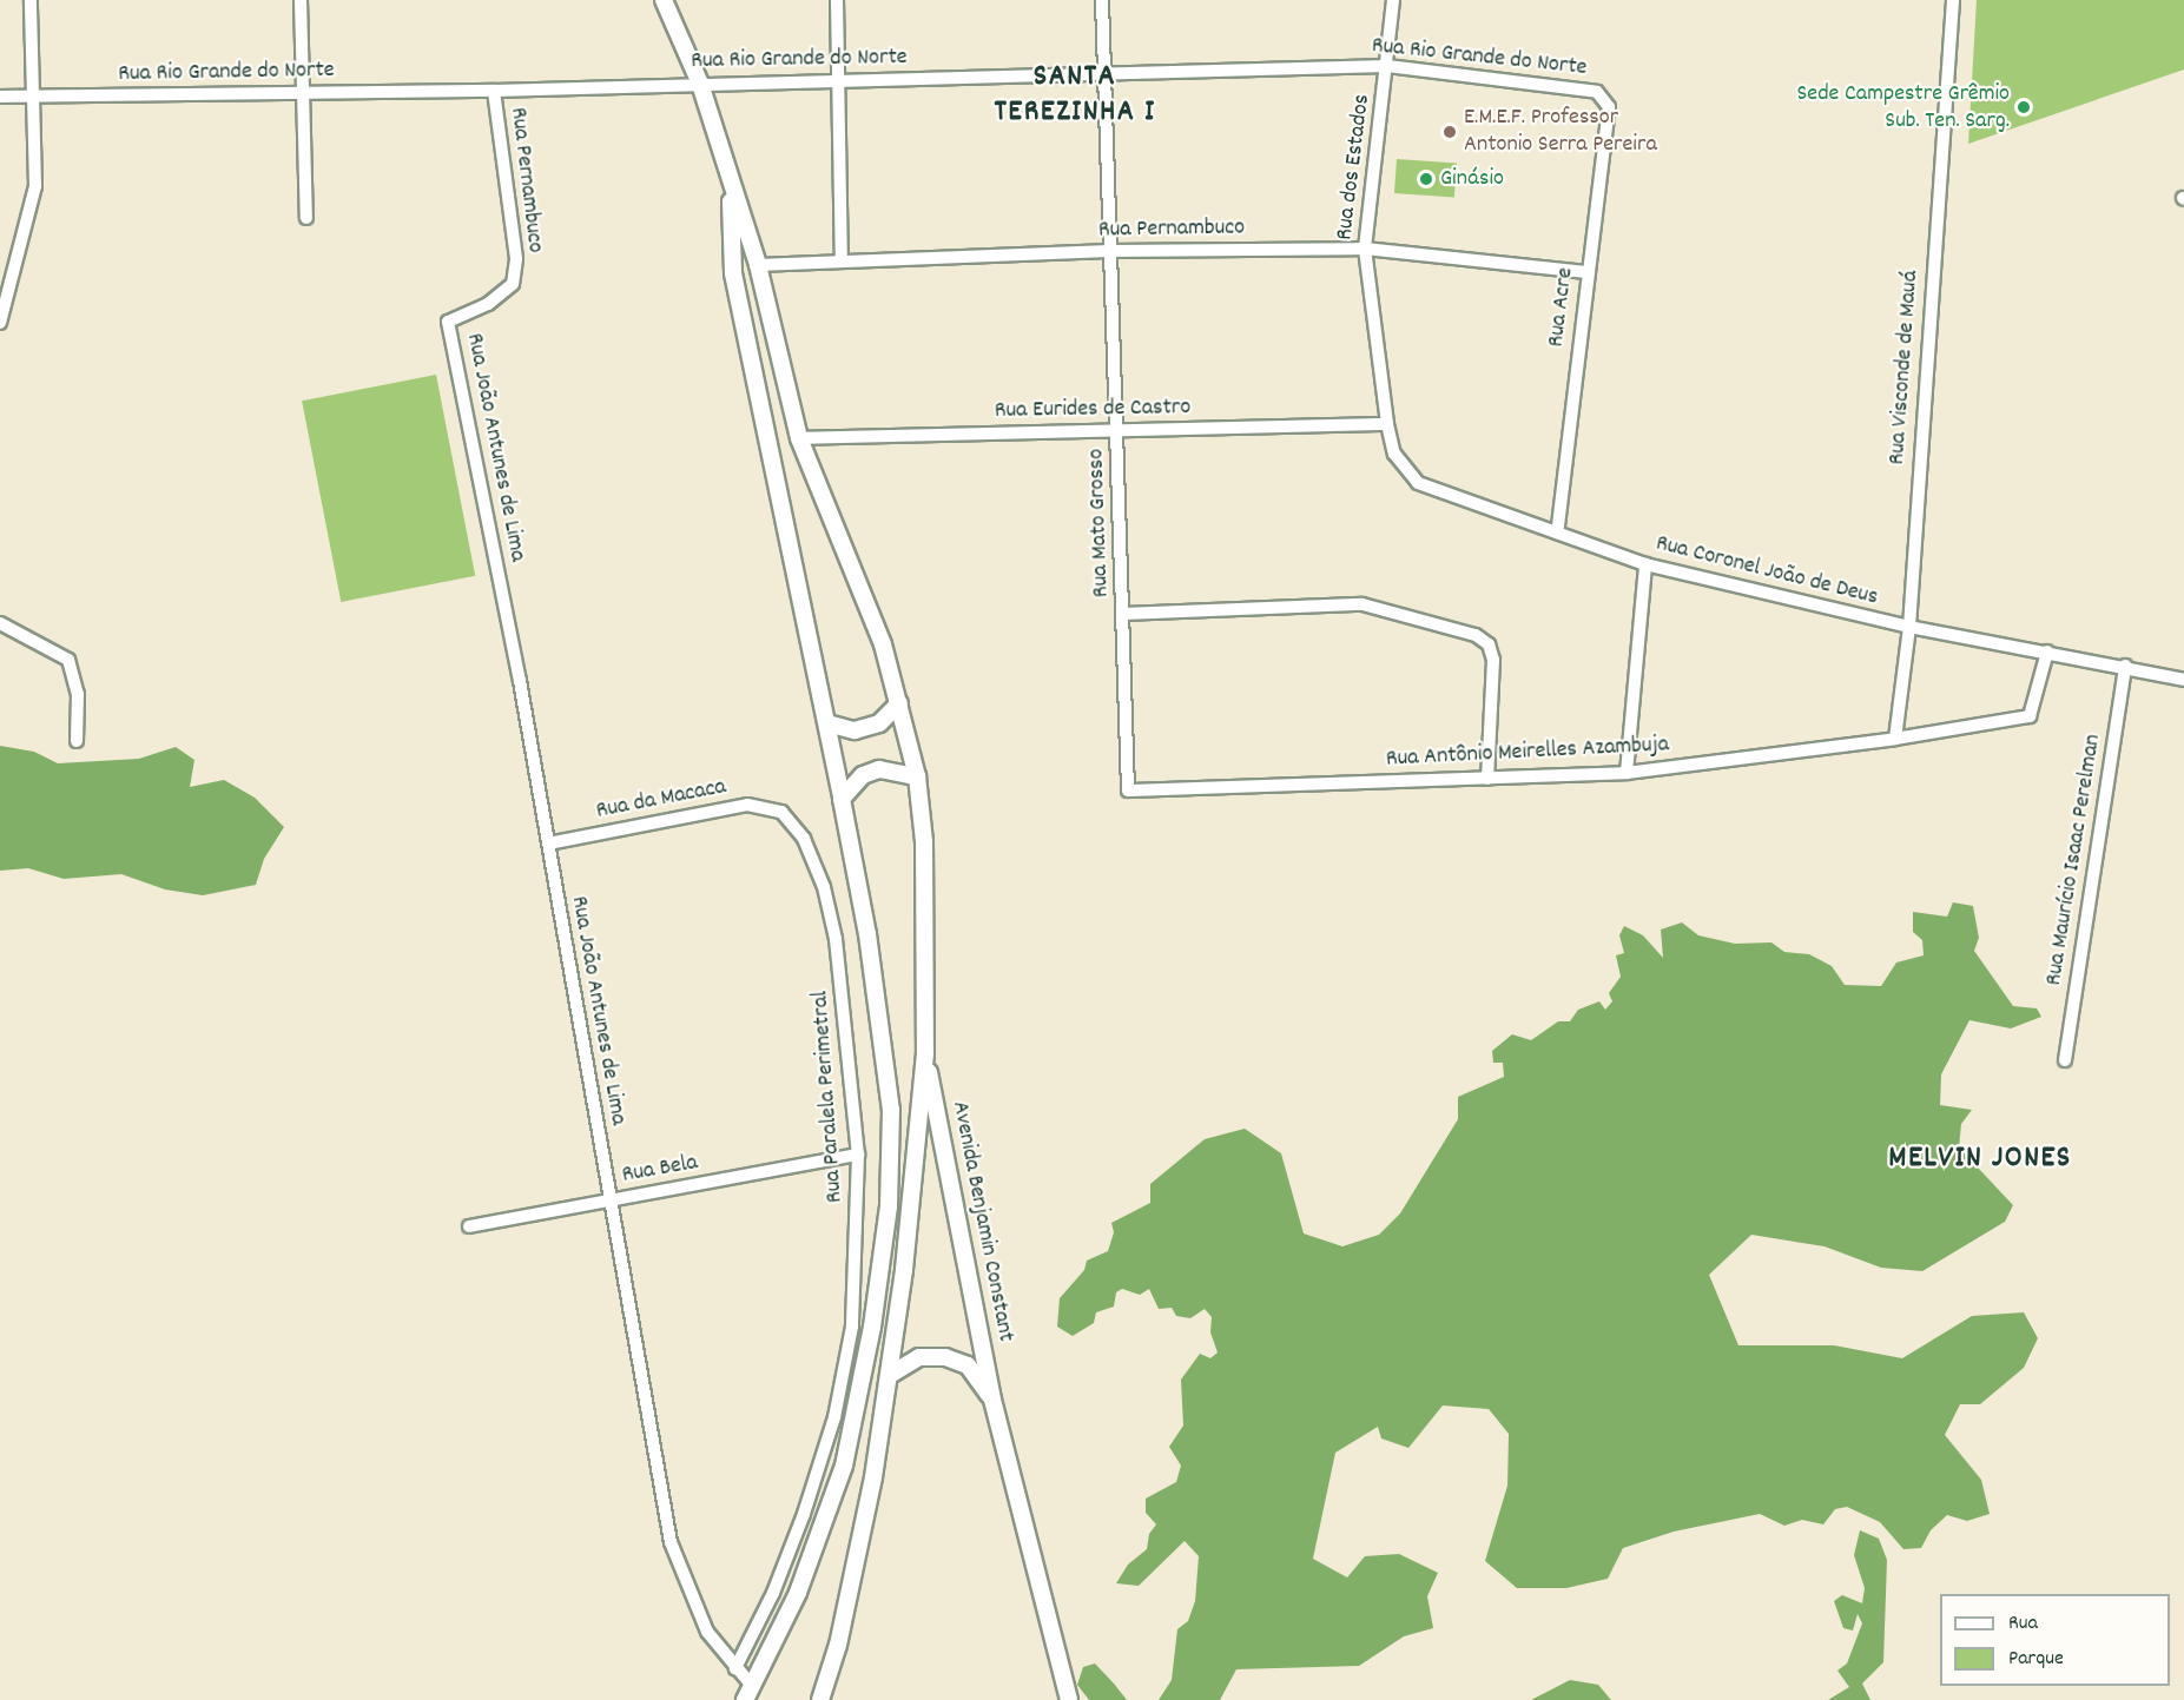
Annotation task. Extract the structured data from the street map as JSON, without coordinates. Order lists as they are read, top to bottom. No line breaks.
{"streets":{"main road":["Avenida Benjamin Constant"],"street":["Rua Rio Grande do Norte","Rua dos Estados","Rua Pernambuco","Rua Acre","Rua Visconde de Mauá","Rua Eurides de Castro","Rua João Antunes de Lima","Rua Mato Grosso","Rua Coronel João de Deus","Rua Antônio Meirelles Azambuja","Rua da Macaca","Rua Maurício Isaac Perelman","Rua Paralela Perimetral","Rua Bela"]},"crossings":[["Rua Rio Grande do Norte","Rua dos Estados"],["Rua Rio Grande do Norte","Rua Pernambuco"],["Rua Rio Grande do Norte","Rua Acre"],["Rua Rio Grande do Norte","Rua Mato Grosso"],["Rua dos Estados","Rua Pernambuco"],["Rua dos Estados","Rua Eurides de Castro"],["Rua dos Estados","Rua Coronel João de Deus"],["Rua Pernambuco","Rua Acre"],["Rua Pernambuco","Rua João Antunes de Lima"],["Rua Pernambuco","Rua Mato Grosso"],["Rua Acre","Rua Coronel João de Deus"],["Rua Visconde de Mauá","Rua Coronel João de Deus"],["Rua Visconde de Mauá","Rua Antônio Meirelles Azambuja"],["Rua Eurides de Castro","Rua Mato Grosso"],["Rua Eurides de Castro","Rua Coronel João de Deus"],["Rua João Antunes de Lima","Rua da Macaca"],["Rua João Antunes de Lima","Rua Paralela Perimetral"],["Rua João Antunes de Lima","Rua Bela"],["Rua Mato Grosso","Rua Antônio Meirelles Azambuja"],["Rua Coronel João de Deus","Rua Antônio Meirelles Azambuja"],["Rua Coronel João de Deus","Rua Maurício Isaac Perelman"],["Rua da Macaca","Rua Paralela Perimetral"],["Rua Paralela Perimetral","Rua Bela"]],"districts":["SANTA TEREZINHA I","MELVIN JONES"],"places":["Sede Campestre Grêmio Sub. Ten. Sarg.","E.M.E.F. Professor Antonio Serra Pereira","Ginásio"],"legend":["Rua","Parque"]}
